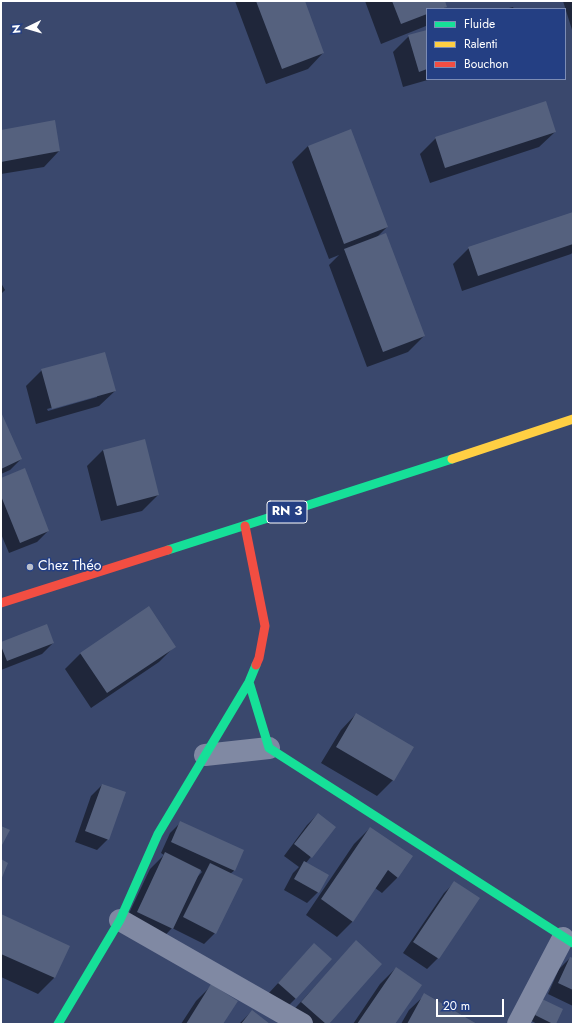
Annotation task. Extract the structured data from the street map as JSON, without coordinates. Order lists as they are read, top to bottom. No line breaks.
{"streets":{"street":["RN 3"]},"places":["Chez Théo"],"legend":["Fluide","Ralenti","Bouchon"],"scale_bar":"20 m","north":"left"}
